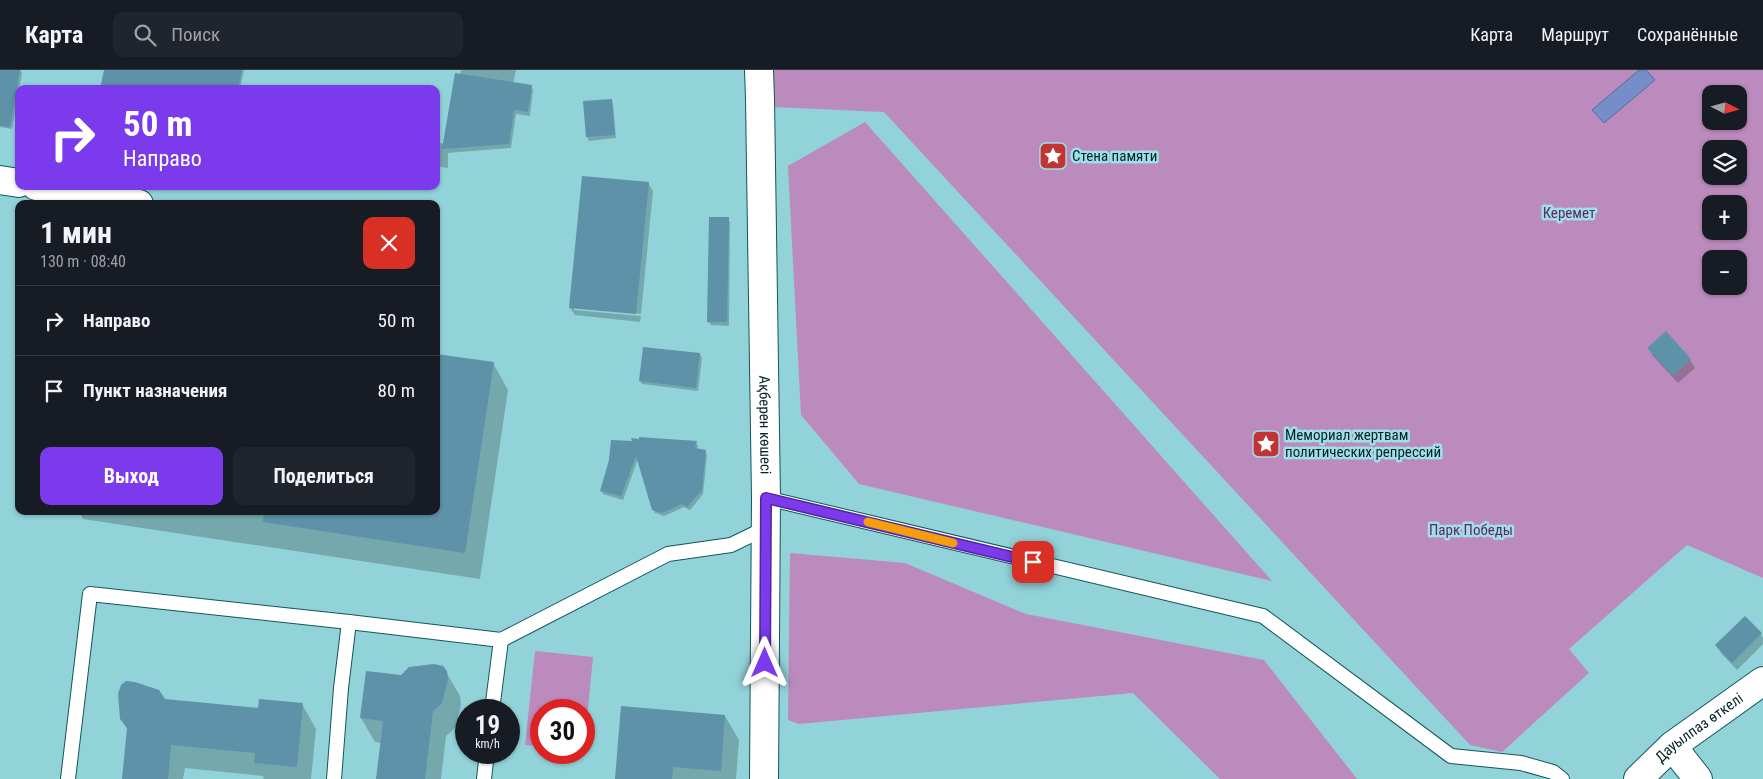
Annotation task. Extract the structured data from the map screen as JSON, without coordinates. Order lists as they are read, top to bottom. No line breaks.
{"streets":{"street":["Ақберен көшесі","Дауылпаз өткелі"]},"parks":["Керемет","Парк Победы"],"places":{"place":["Стена памяти","Мемориал жертвам политических репрессий"]},"north":"right","page":{"header":"Карта","search":"Поиск","nav":["Карта","Маршрут","Сохранённые"],"map_buttons":["+","−"],"turn":["50 m","Направо"],"heading":["1 мин","130 m · 08:40"],"list":[{"name":"Направо","value":"50 m"},{"name":"Пункт назначения","value":"80 m"}],"buttons":["Выход","Поделиться"],"speed":"19 km/h","limit":"30"}}
